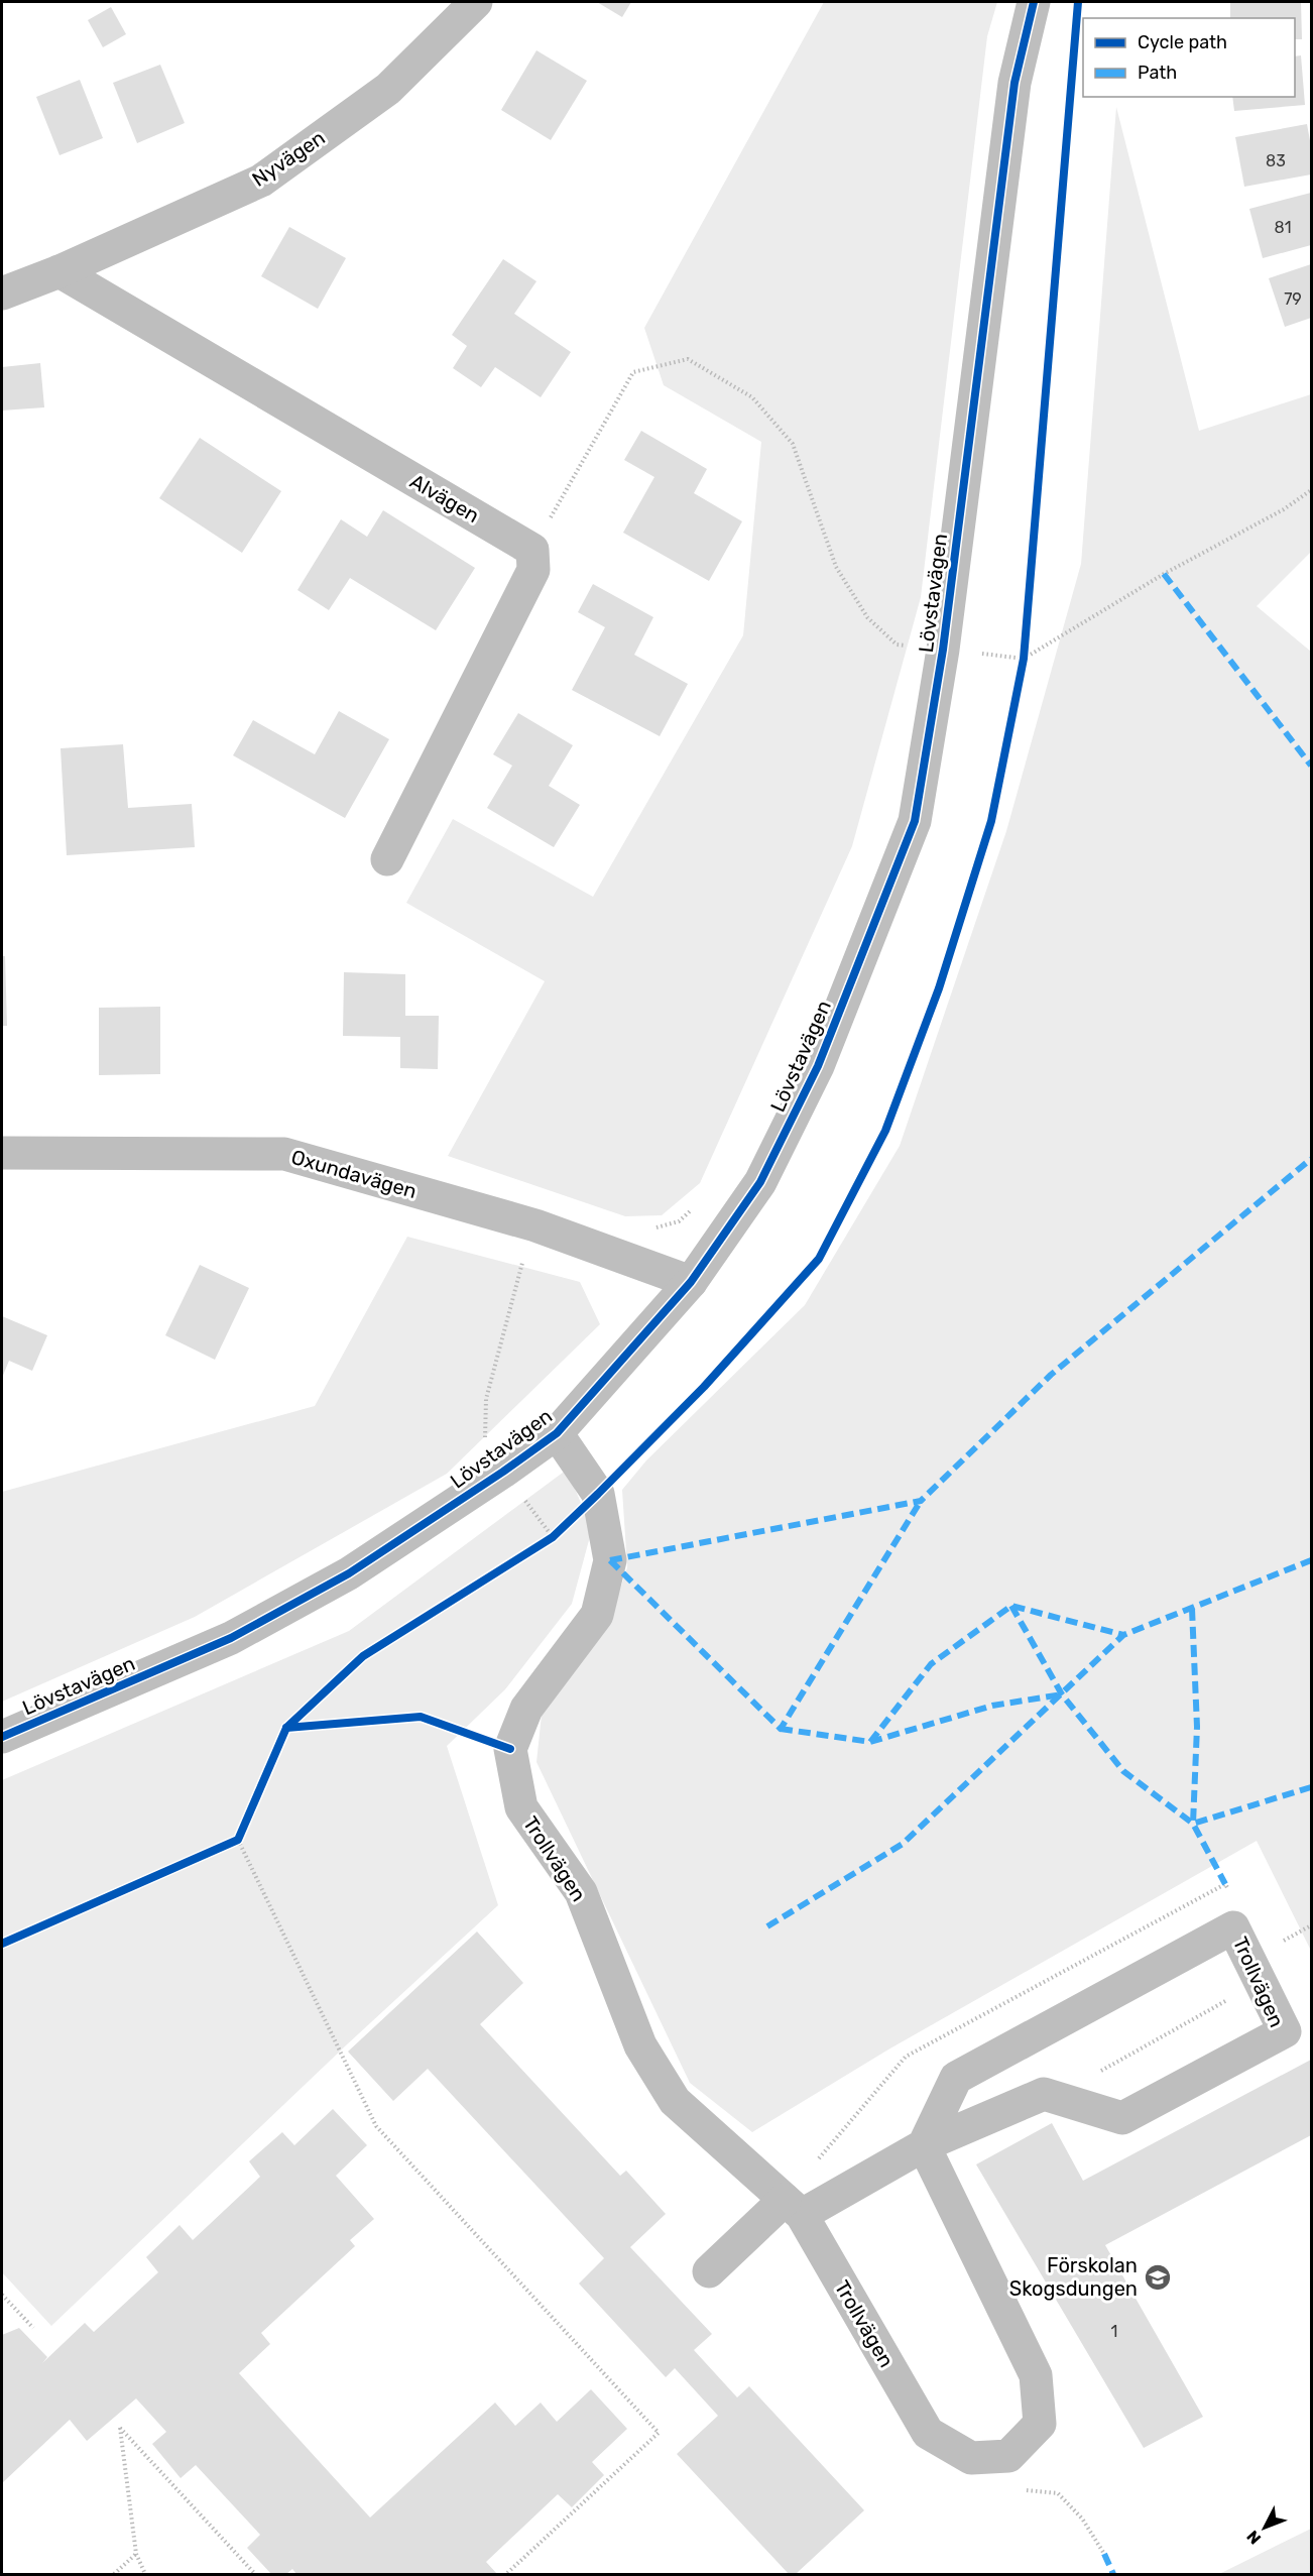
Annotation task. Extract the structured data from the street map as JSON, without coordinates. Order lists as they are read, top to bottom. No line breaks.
{"streets":{"street":["Nyvägen","Alvägen","Lövstavägen","Oxundavägen","Trollvägen"]},"crossings":[["Nyvägen","Alvägen"],["Lövstavägen","Oxundavägen"],["Lövstavägen","Trollvägen"]],"places":{"school or university":["Förskolan Skogsdungen"]},"house_numbers":["83","81","79","1"],"legend":["Cycle path","Path"],"north":"bottom left"}
